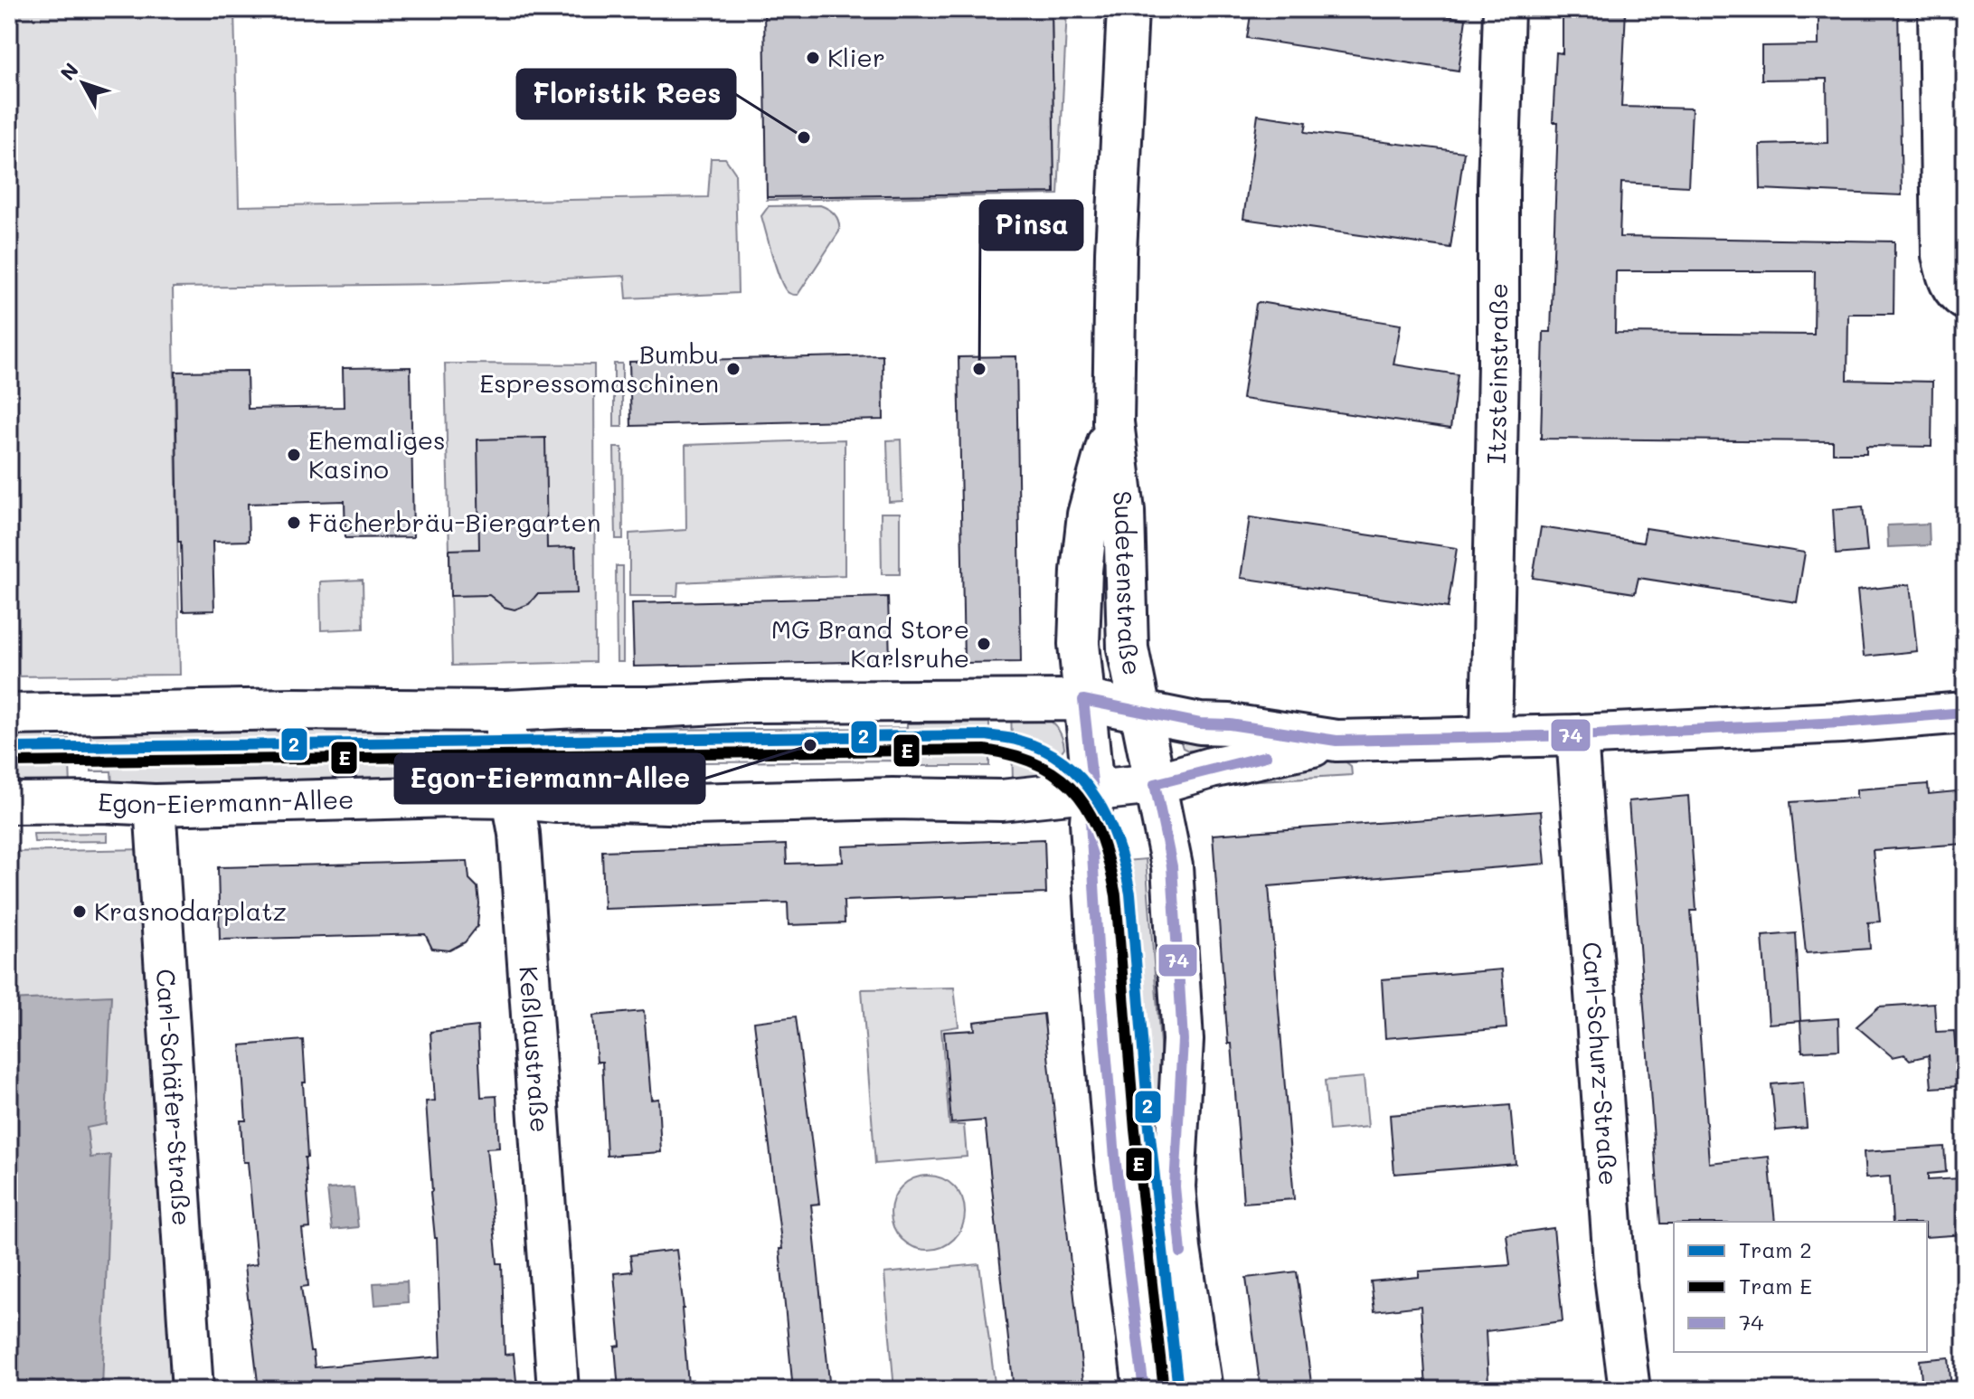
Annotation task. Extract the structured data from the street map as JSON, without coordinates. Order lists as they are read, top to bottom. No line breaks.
{"streets":{"street":["Itzsteinstraße","Sudetenstraße","Egon-Eiermann-Allee","Keßlaustraße","Carl-Schurz-Straße","Carl-Schäfer-Straße"]},"crossings":[["Sudetenstraße","Egon-Eiermann-Allee"],["Egon-Eiermann-Allee","Keßlaustraße"],["Egon-Eiermann-Allee","Carl-Schäfer-Straße"]],"places":["Klier","Floristik Rees","Bumbu Espressomaschinen","Pinsa","Ehemaliges Kasino","Fächerbräu-Biergarten","MG Brand Store Karlsruhe","Egon-Eiermann-Allee","Krasnodarplatz"],"lines":["transit line 74","tram line 2","tram line E"],"legend":["Tram 2","Tram E","74"],"north":"top left"}
